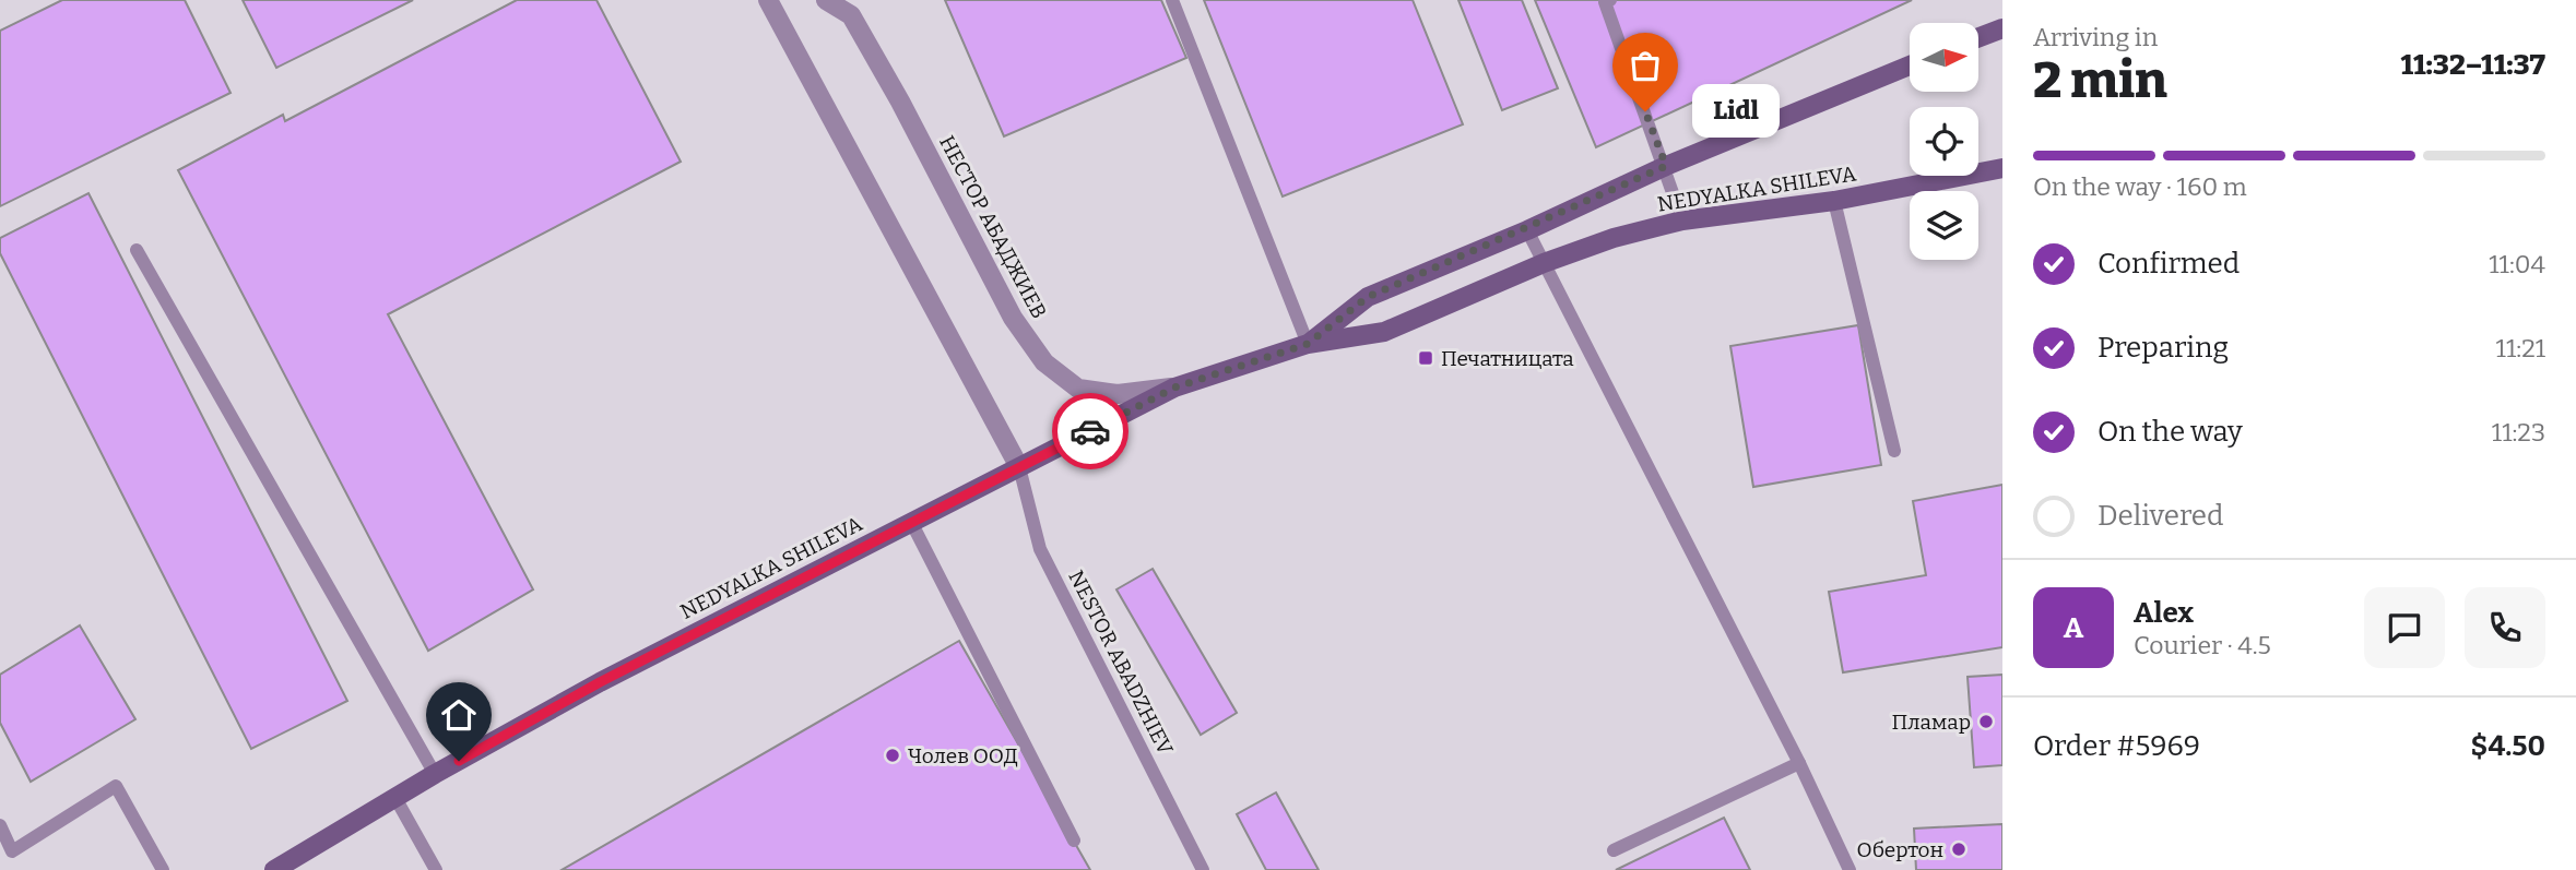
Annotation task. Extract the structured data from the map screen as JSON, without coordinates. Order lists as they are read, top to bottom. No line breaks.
{"streets":{"street":["NEDYALKA SHILEVA","НЕСТОР АБАДЖИЕВ"],"lane":["NESTOR ABADZHIEV"]},"crossings":[["NEDYALKA SHILEVA","НЕСТОР АБАДЖИЕВ"],["NEDYALKA SHILEVA","NESTOR ABADZHIEV"]],"places":{"other":["Lidl","Пламар","Чолев ООД","Обертон"],"transit":["Печатницата"]},"north":"right","page":{"heading":["2 min","Arriving in","11:32–11:37"],"panel":["Alex","Courier · 4.5","Order #5969","$4.50"],"bubble":"Lidl","bar":"On the way · 160 m","list":[["Confirmed","11:04"],["Preparing","11:21"],["On the way","11:23"],"Delivered"],"round":"A"}}
